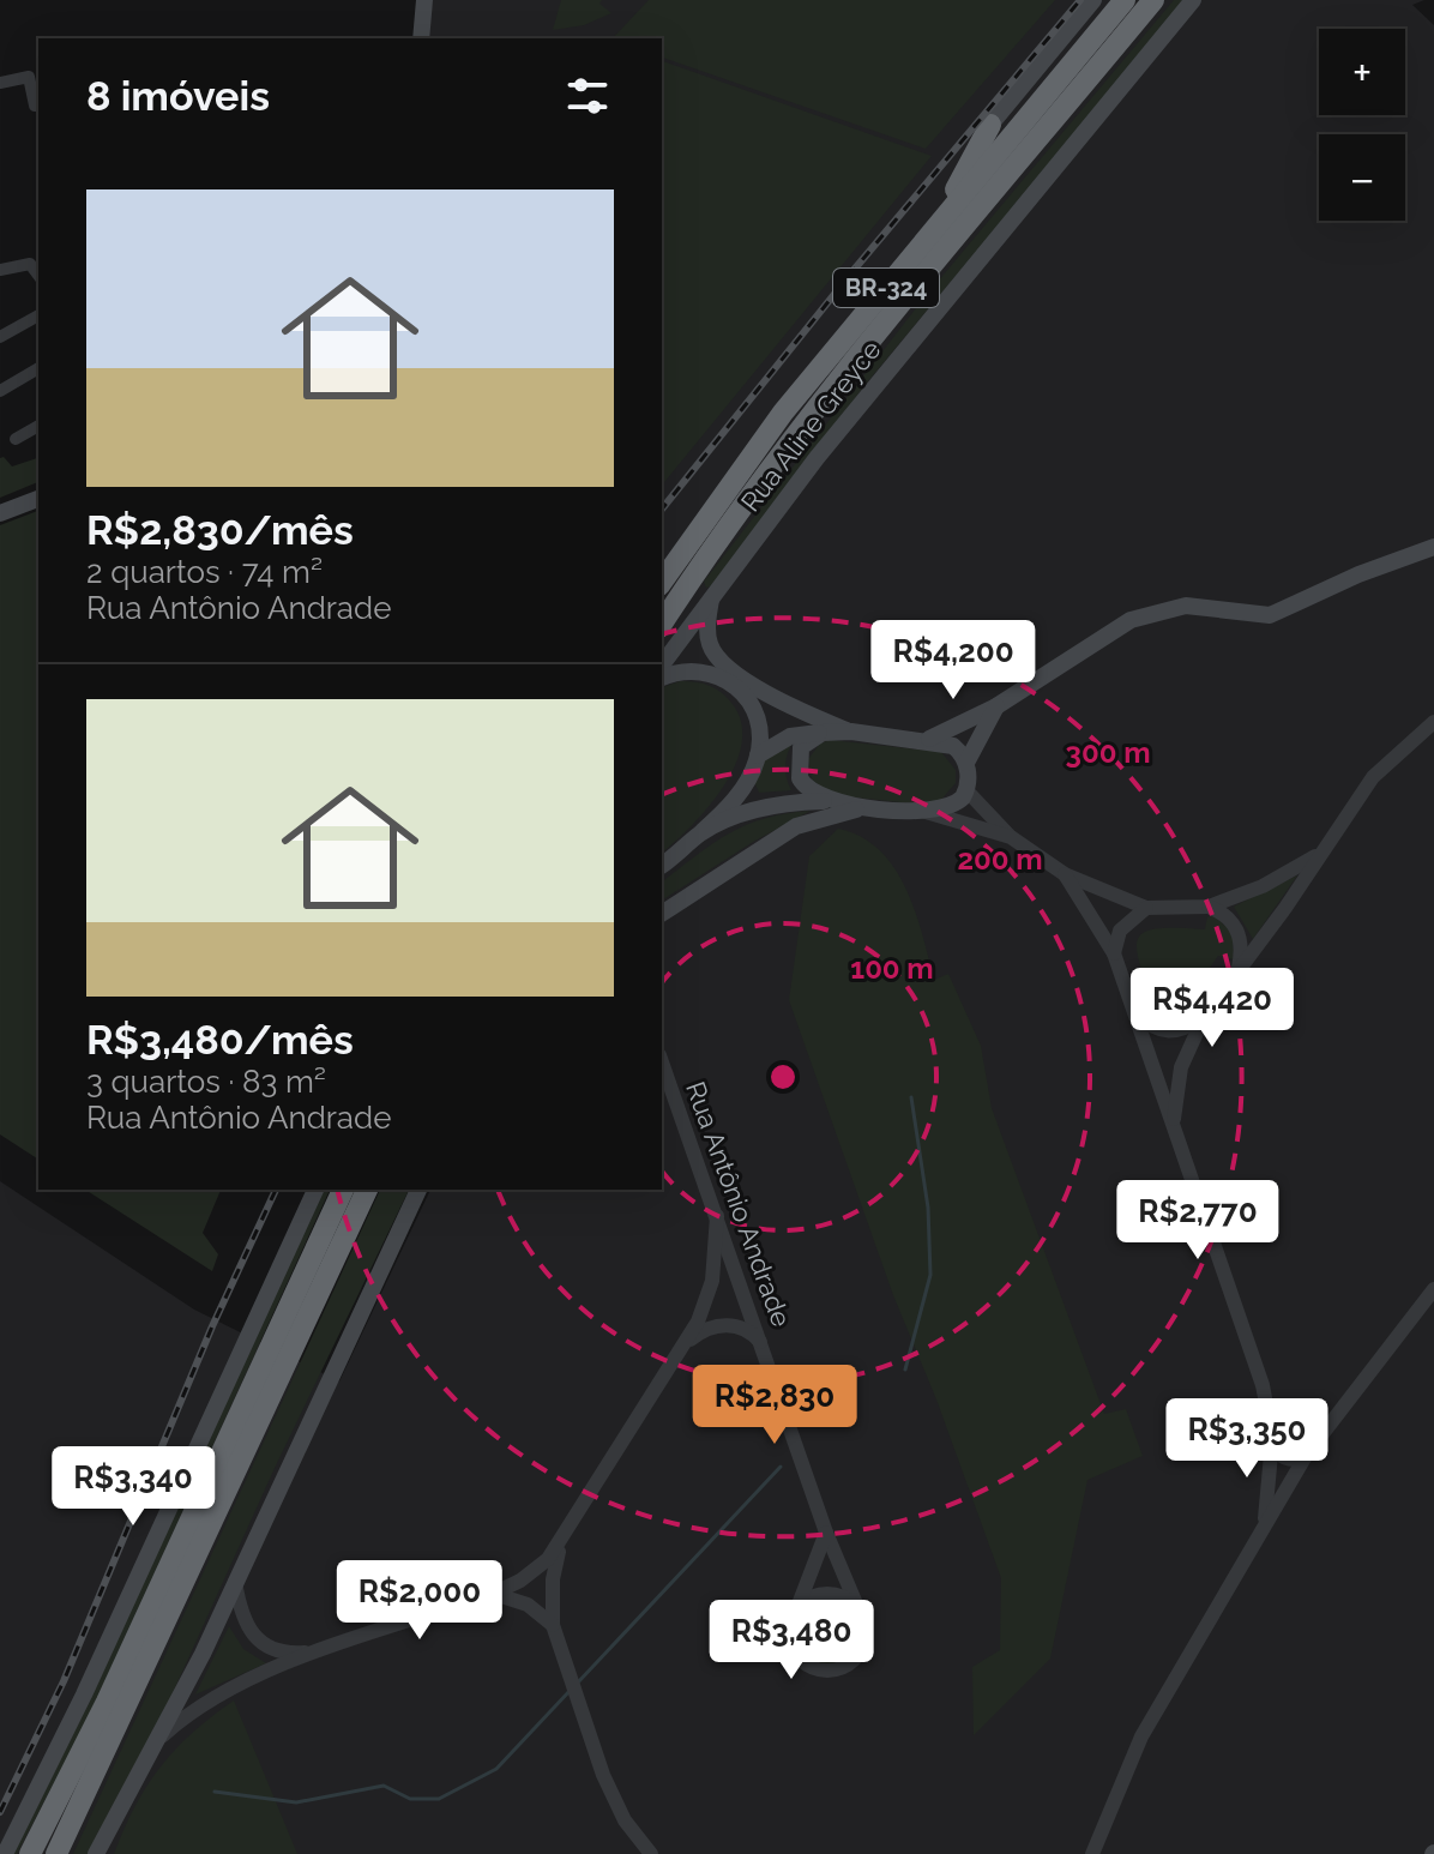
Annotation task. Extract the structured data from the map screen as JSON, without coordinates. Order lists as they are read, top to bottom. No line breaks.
{"streets":{"highway":["BR-324"],"main road":["Rua Aline Greyce"],"street":["Rua Antônio Andrade"]},"page":{"map_buttons":["+","−"],"heading":"8 imóveis","list":[{"name":"R$2,830/mês","note":"2 quartos · 74 m² · Rua Antônio Andrade"},{"name":"R$3,480/mês","note":"3 quartos · 83 m² · Rua Antônio Andrade"}],"price":["R$4,200","R$4,420","R$2,770","R$2,830","R$3,350","R$3,340","R$2,000","R$3,480"]},"rings":["300 m","200 m","100 m"]}
